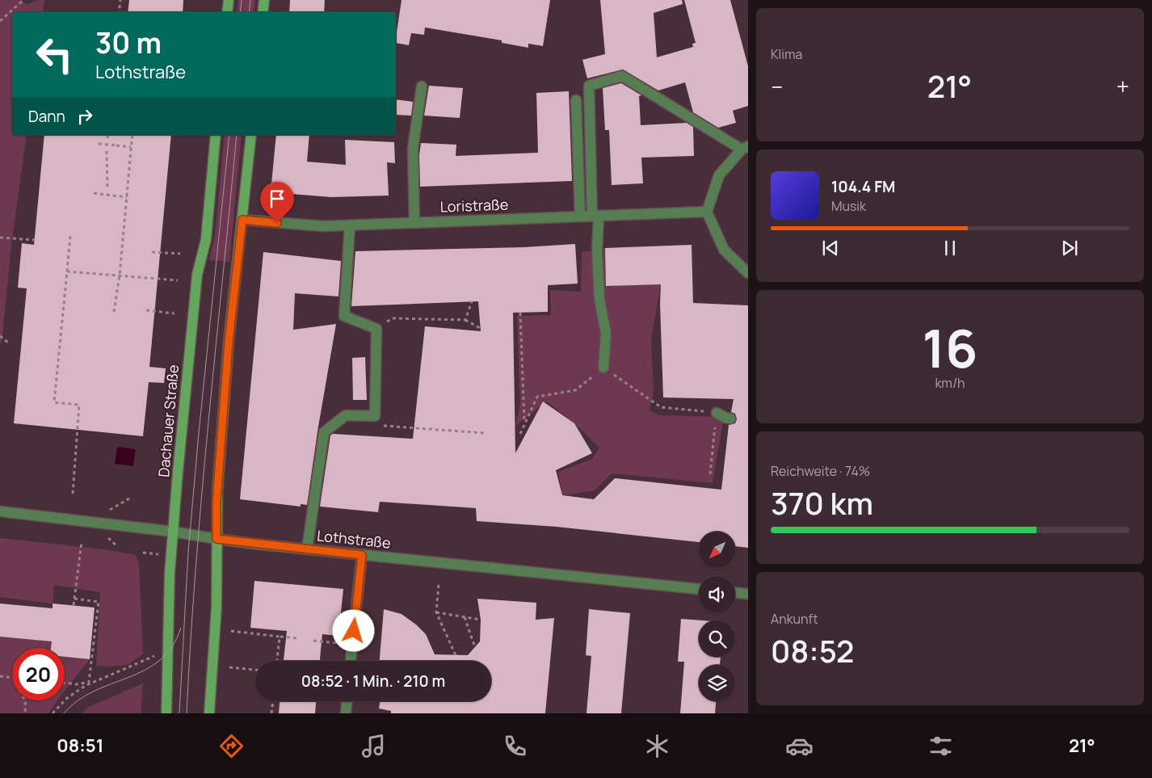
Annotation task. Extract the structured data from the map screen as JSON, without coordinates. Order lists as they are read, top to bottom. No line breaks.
{"streets":{"main road":["Dachauer Straße"],"street":["Loristraße","Lothstraße"]},"crossings":[["Dachauer Straße","Lothstraße"]],"north":"bottom left","page":{"tile":["Klima",["16","km/h"],["Reichweite · 74%","370 km"],["Ankunft","08:52"]],"turn":["30 m","Lothstraße"],"heat":["−","21°","+"],"then":"Dann","song":["104.4 FM","Musik"],"limit":"20","trip":"08:52 · 1 Min. · 210 m","tabs":["08:51","21°"]}}
